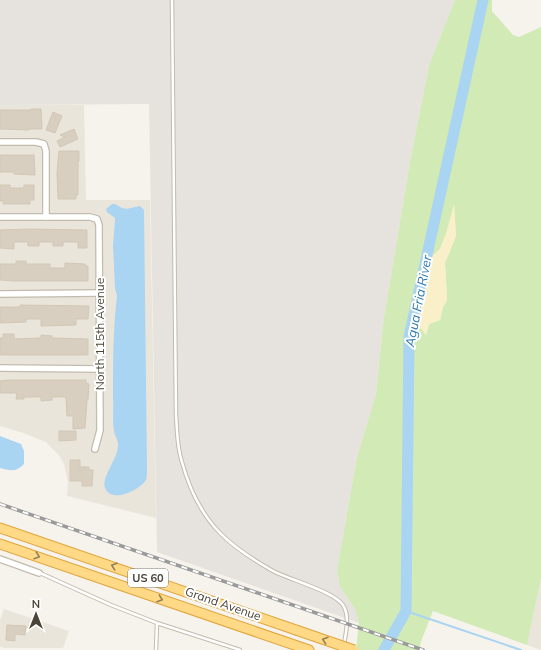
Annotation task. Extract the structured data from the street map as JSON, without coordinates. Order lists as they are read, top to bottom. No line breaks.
{"streets":{"highway":["US 60","Grand Avenue"],"street":["North 115th Avenue"]},"water":["Agua Fria River"],"north":"top"}
